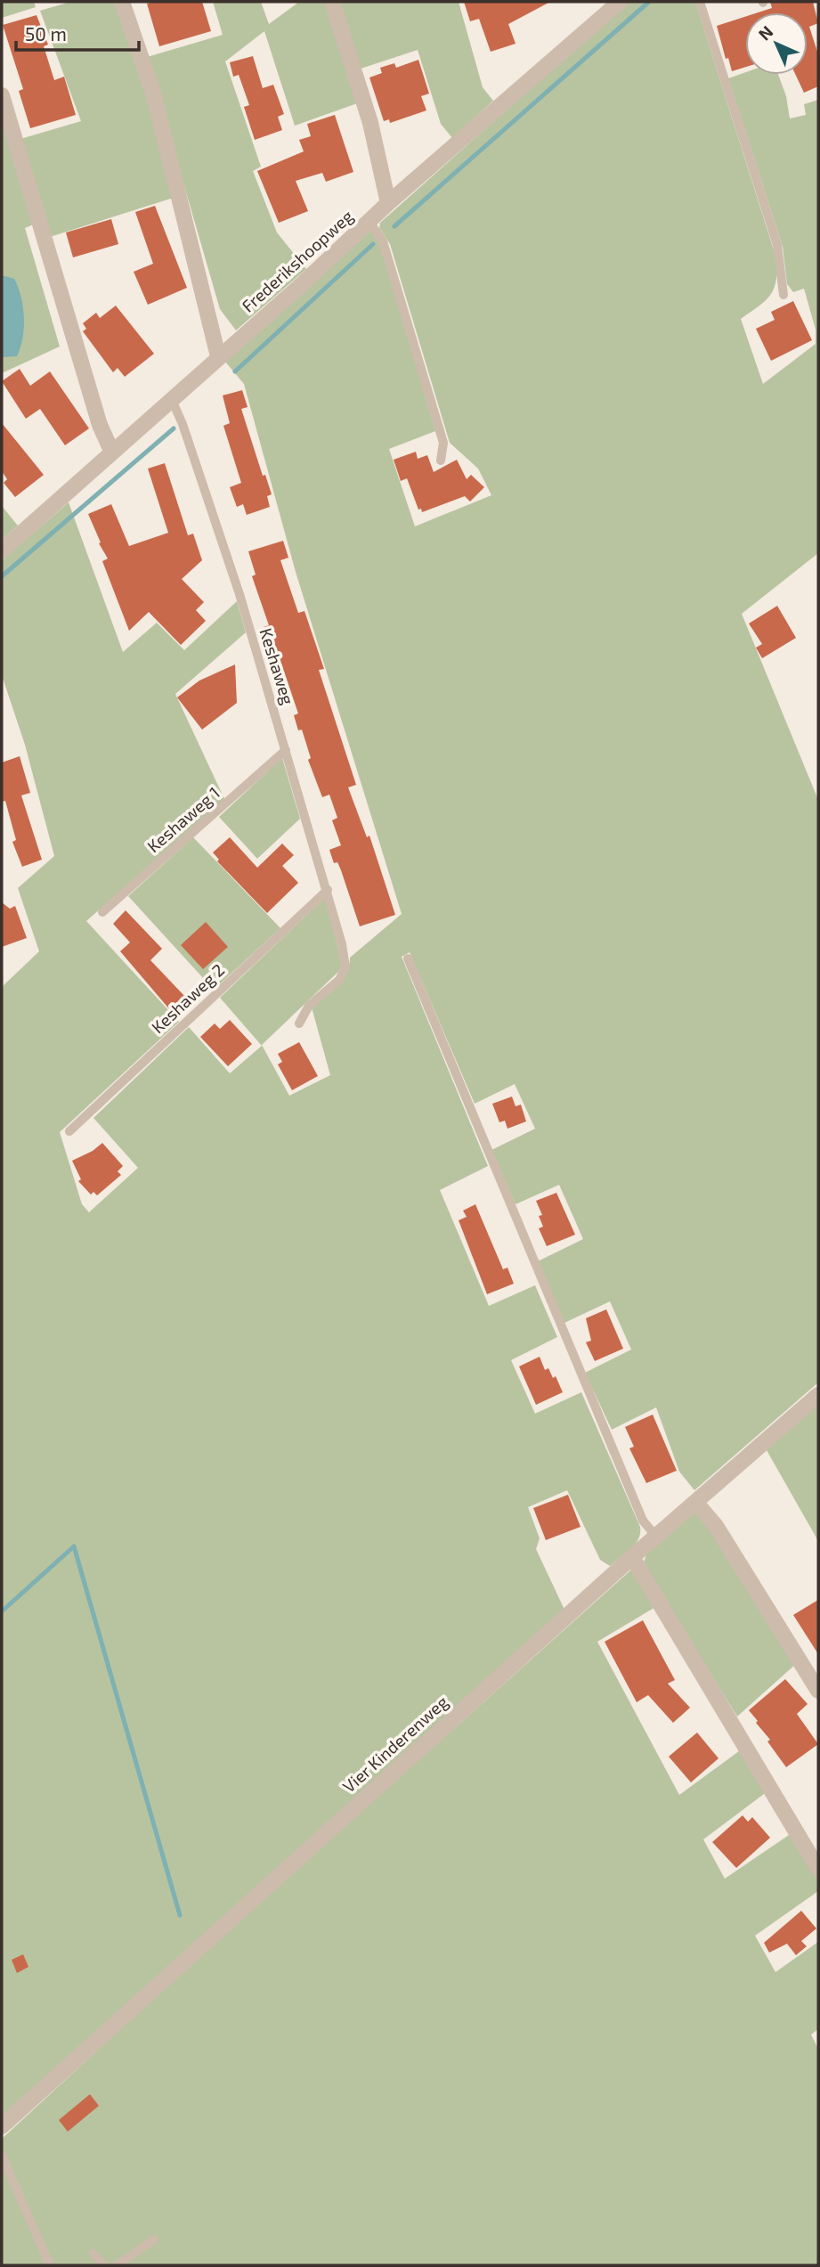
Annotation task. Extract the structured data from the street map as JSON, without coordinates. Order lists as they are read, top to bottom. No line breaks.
{"streets":{"street":["Frederikshoopweg","Vier Kinderenweg"],"lane":["Keshaweg","Keshaweg 1","Keshaweg 2"]},"crossings":[["Frederikshoopweg","Keshaweg"],["Keshaweg","Keshaweg 1"],["Keshaweg","Keshaweg 2"]],"scale_bar":"50 m","north":"top left"}
